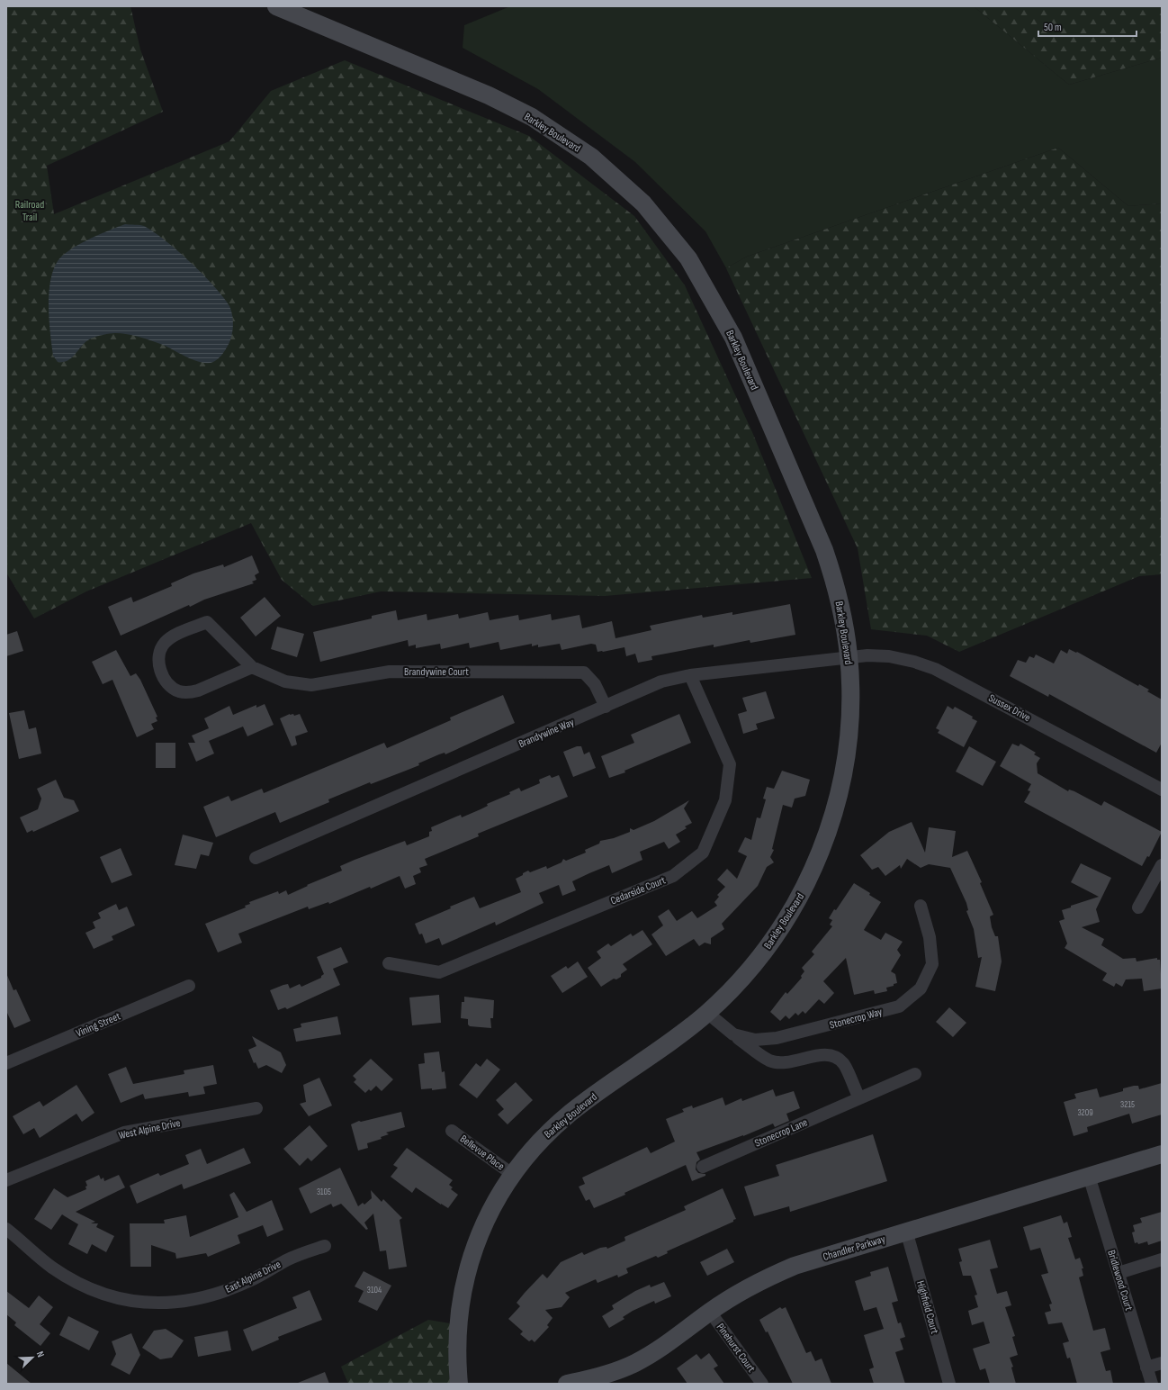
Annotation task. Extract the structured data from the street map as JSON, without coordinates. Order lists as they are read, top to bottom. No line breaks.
{"streets":{"main road":["Barkley Boulevard","Chandler Parkway"],"street":["Brandywine Court","Sussex Drive","Brandywine Way","Cedarside Court","Stonecrop Way","Vining Street","West Alpine Drive","Stonecrop Lane","Bellevue Place","East Alpine Drive","Bridlewood Court","Highfield Court","Pinehurst Court"]},"crossings":[["Barkley Boulevard","Sussex Drive"],["Barkley Boulevard","Brandywine Way"],["Barkley Boulevard","Stonecrop Way"],["Barkley Boulevard","Bellevue Place"],["Brandywine Court","Brandywine Way"],["Sussex Drive","Brandywine Way"],["Brandywine Way","Cedarside Court"],["Chandler Parkway","Bridlewood Court"],["Chandler Parkway","Highfield Court"],["Chandler Parkway","Pinehurst Court"]],"parks":["Railroad Trail"],"house_numbers":["3215","3209","3105","3104"],"scale_bar":"50 m","north":"top right"}
